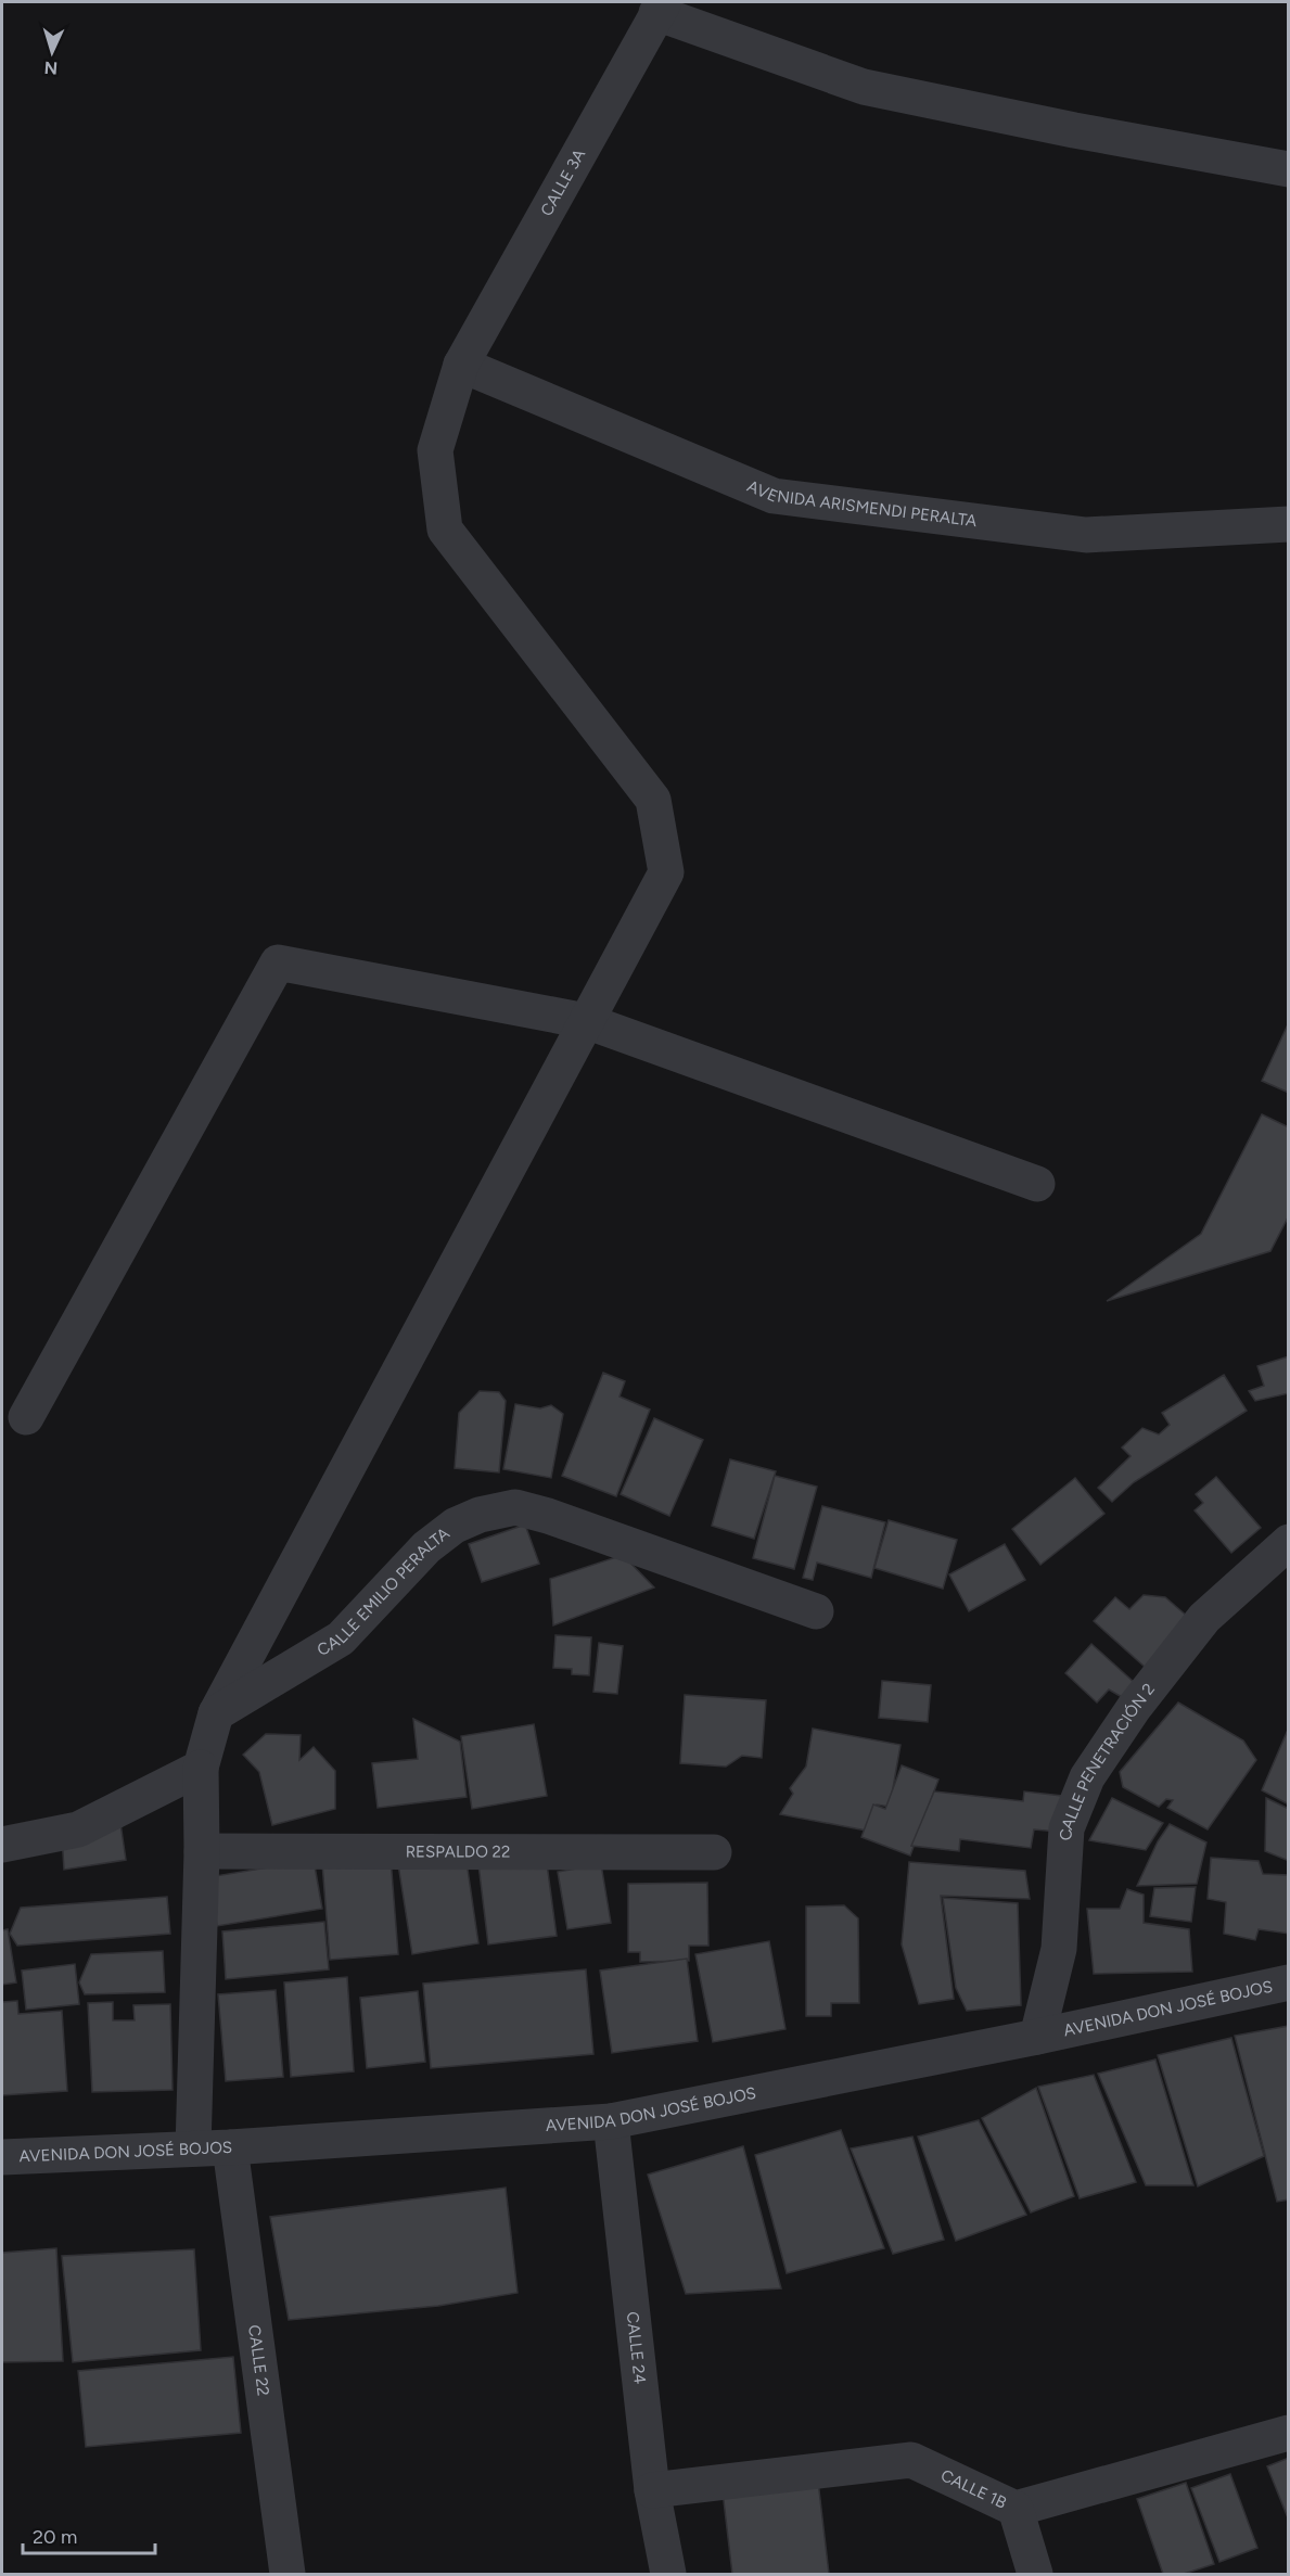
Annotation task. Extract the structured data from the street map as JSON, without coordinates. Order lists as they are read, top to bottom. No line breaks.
{"streets":{"street":["CALLE 3A","AVENIDA ARISMENDI PERALTA","CALLE EMILIO PERALTA","CALLE PENETRACIÓN 2","RESPALDO 22","AVENIDA DON JOSÉ BOJOS","CALLE 24","CALLE 22","CALLE 1B"]},"crossings":[["CALLE 3A","AVENIDA ARISMENDI PERALTA"],["CALLE 3A","CALLE EMILIO PERALTA"],["CALLE PENETRACIÓN 2","AVENIDA DON JOSÉ BOJOS"],["AVENIDA DON JOSÉ BOJOS","CALLE 24"],["AVENIDA DON JOSÉ BOJOS","CALLE 22"],["CALLE 24","CALLE 1B"]],"scale_bar":"20 m","north":"bottom"}
